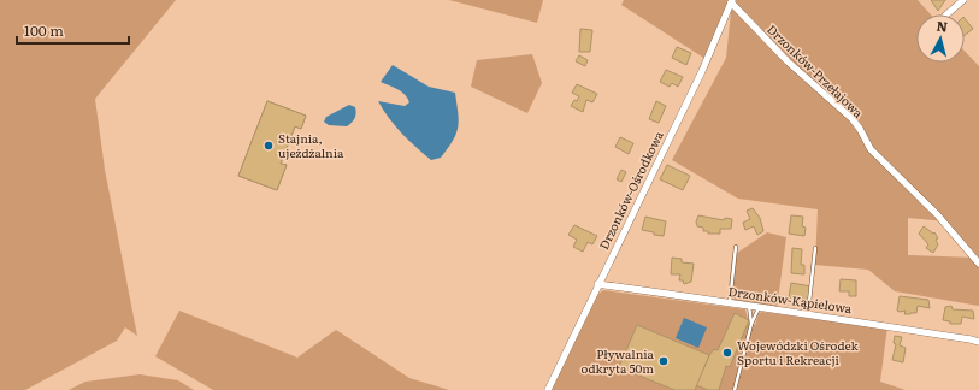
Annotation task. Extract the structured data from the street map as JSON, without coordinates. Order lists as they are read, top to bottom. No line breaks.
{"streets":{"street":["Drzonków-Przełajowa","Drzonków-Ośrodkowa","Drzonków-Kąpielowa"]},"crossings":[["Drzonków-Przełajowa","Drzonków-Ośrodkowa"],["Drzonków-Ośrodkowa","Drzonków-Kąpielowa"]],"places":["Stajnia, ujeżdżalnia","Wojewódzki Ośrodek Sportu i Rekreacji","Pływalnia odkryta 50m"],"scale_bar":"100 m","north":"top"}
